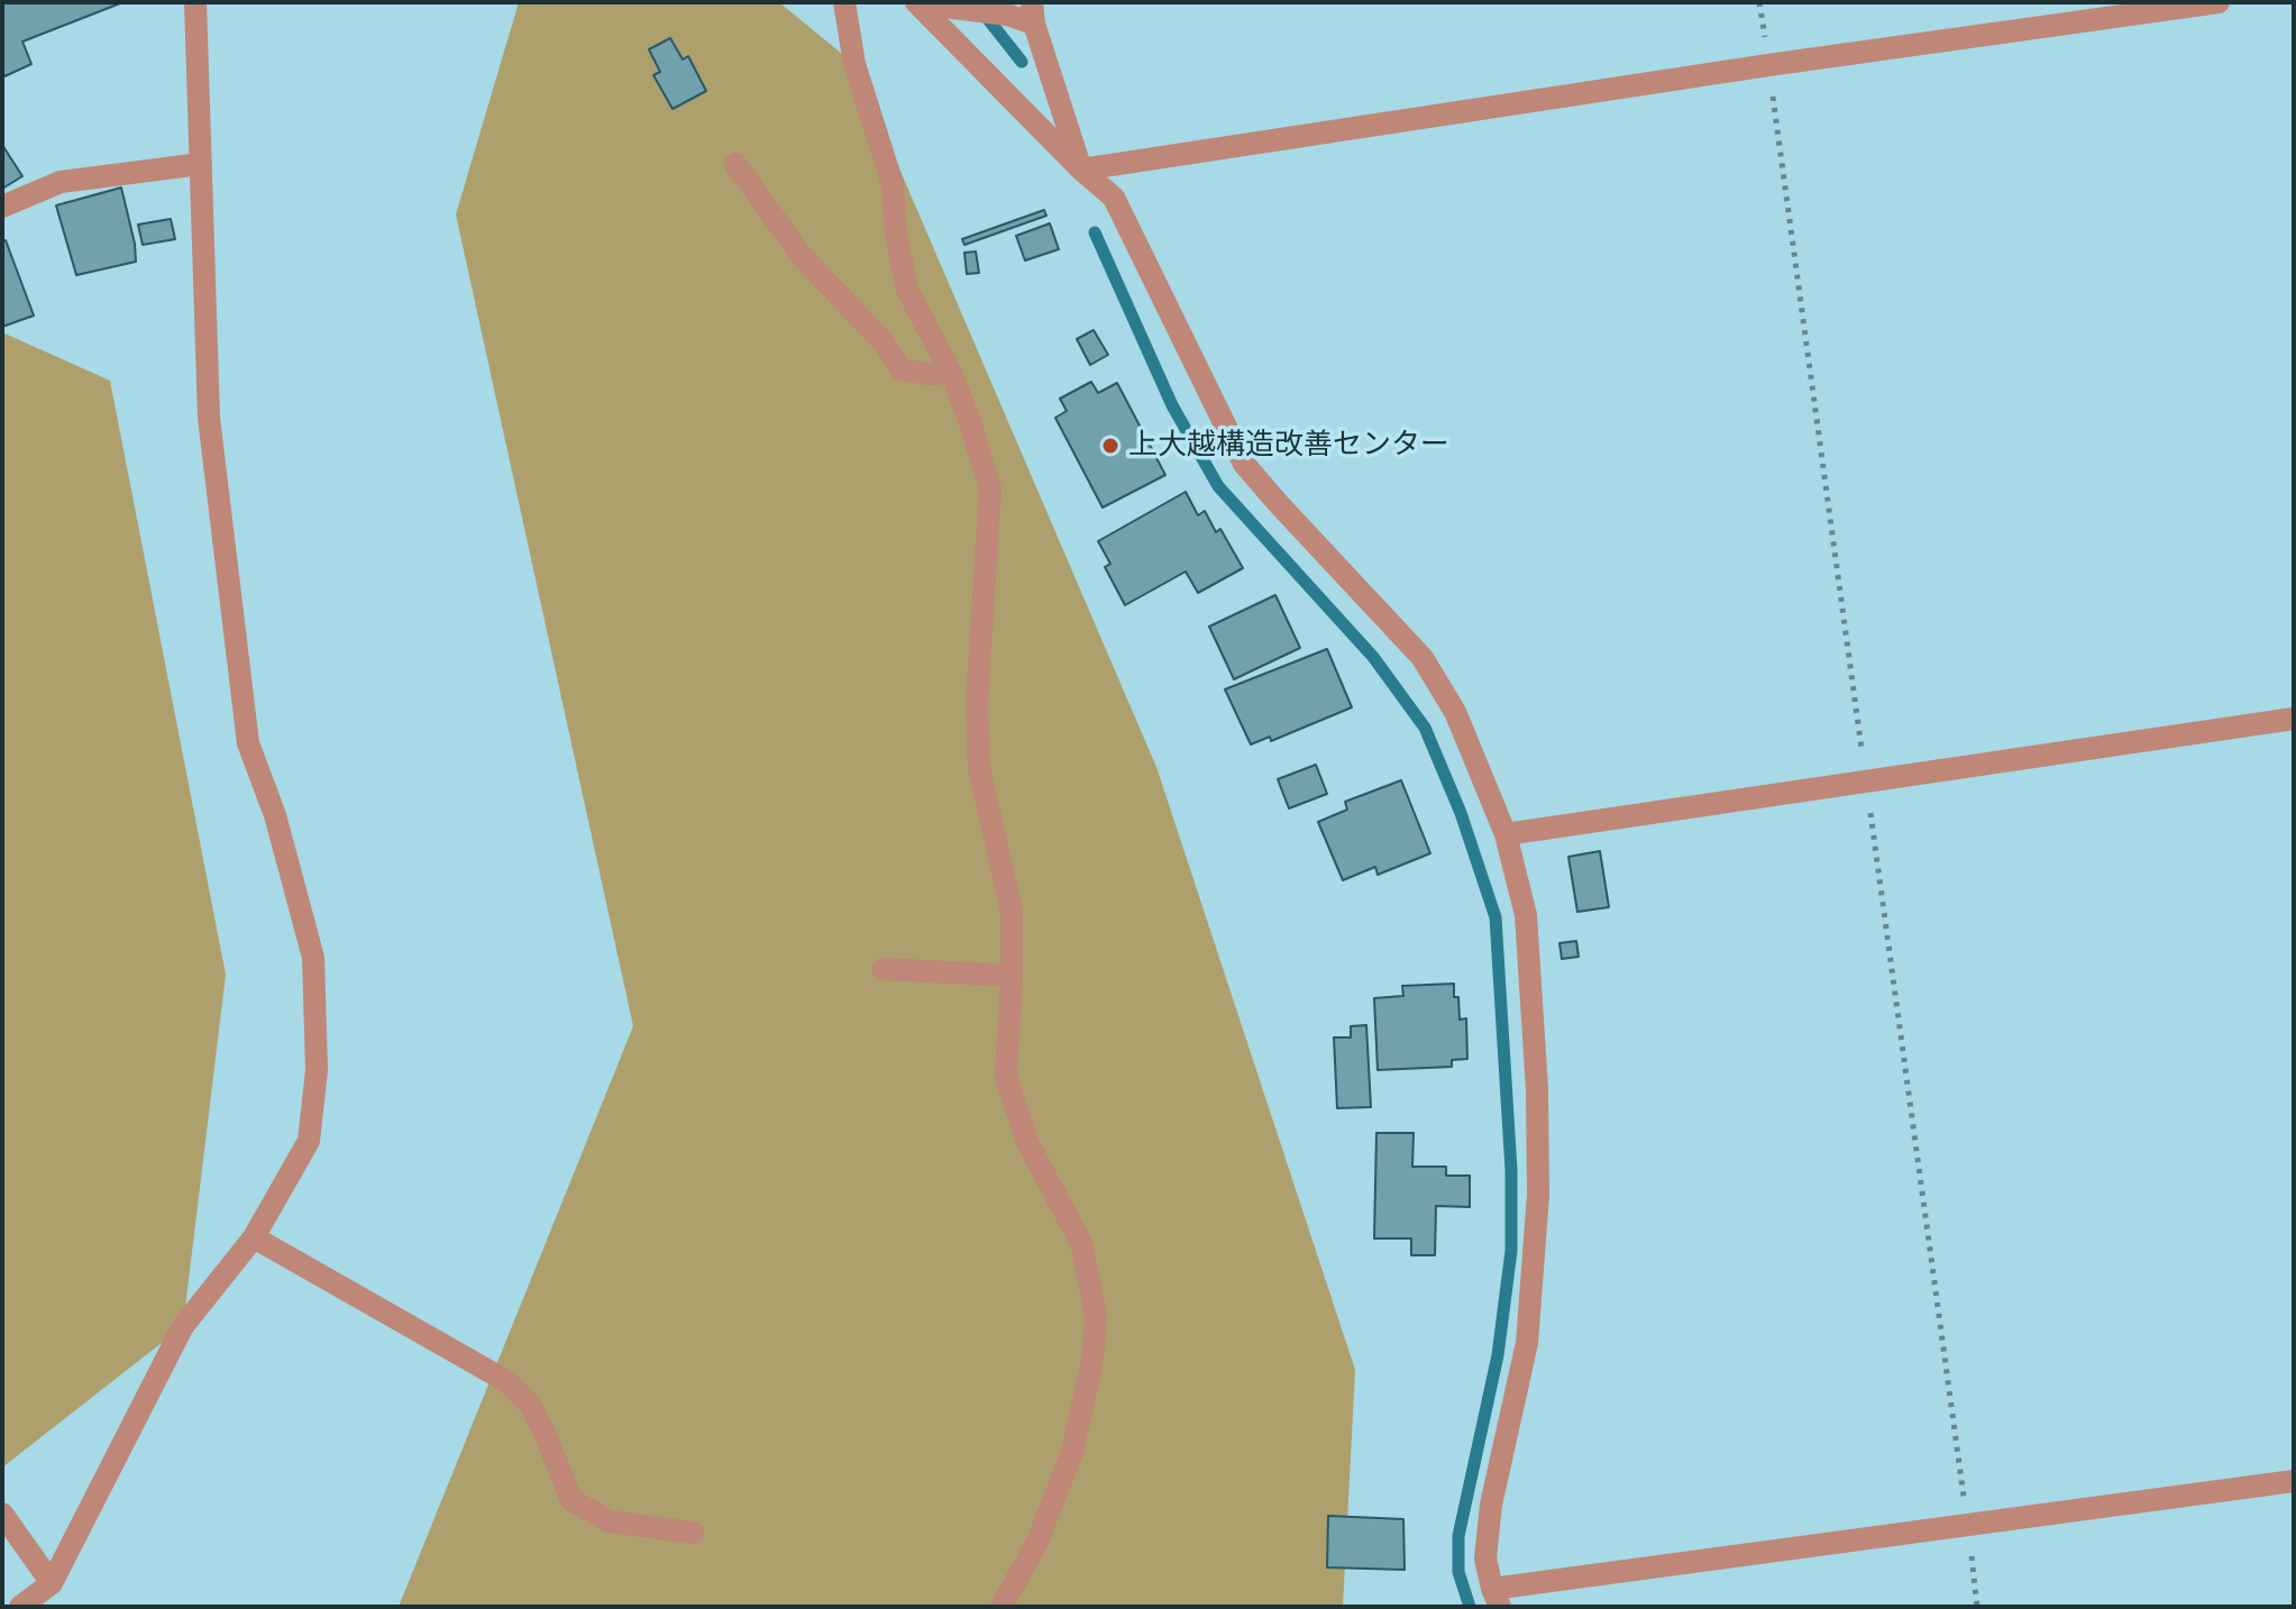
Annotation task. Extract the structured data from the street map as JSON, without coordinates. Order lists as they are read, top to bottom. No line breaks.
{"places":["上大越構造改善センター"]}
